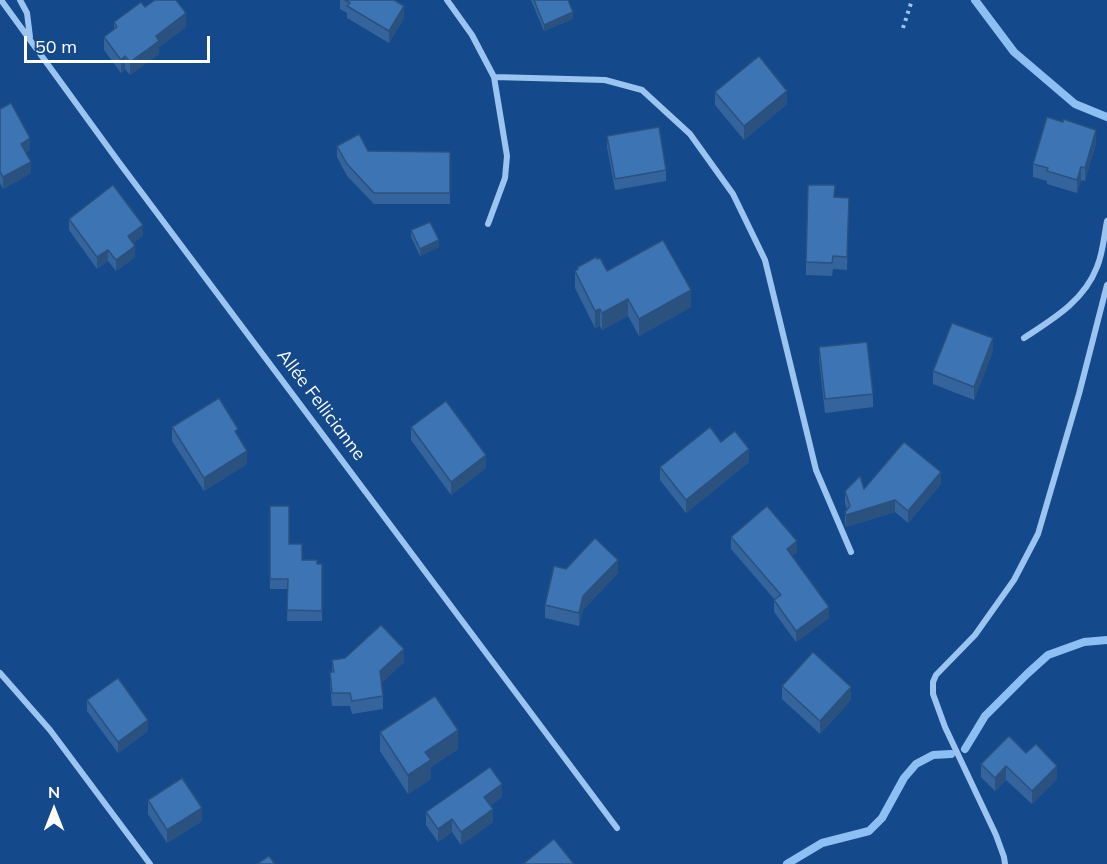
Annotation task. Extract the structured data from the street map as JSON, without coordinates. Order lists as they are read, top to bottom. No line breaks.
{"streets":{"street":["Allée Fellicianne"]},"scale_bar":"50 m","north":"top"}
